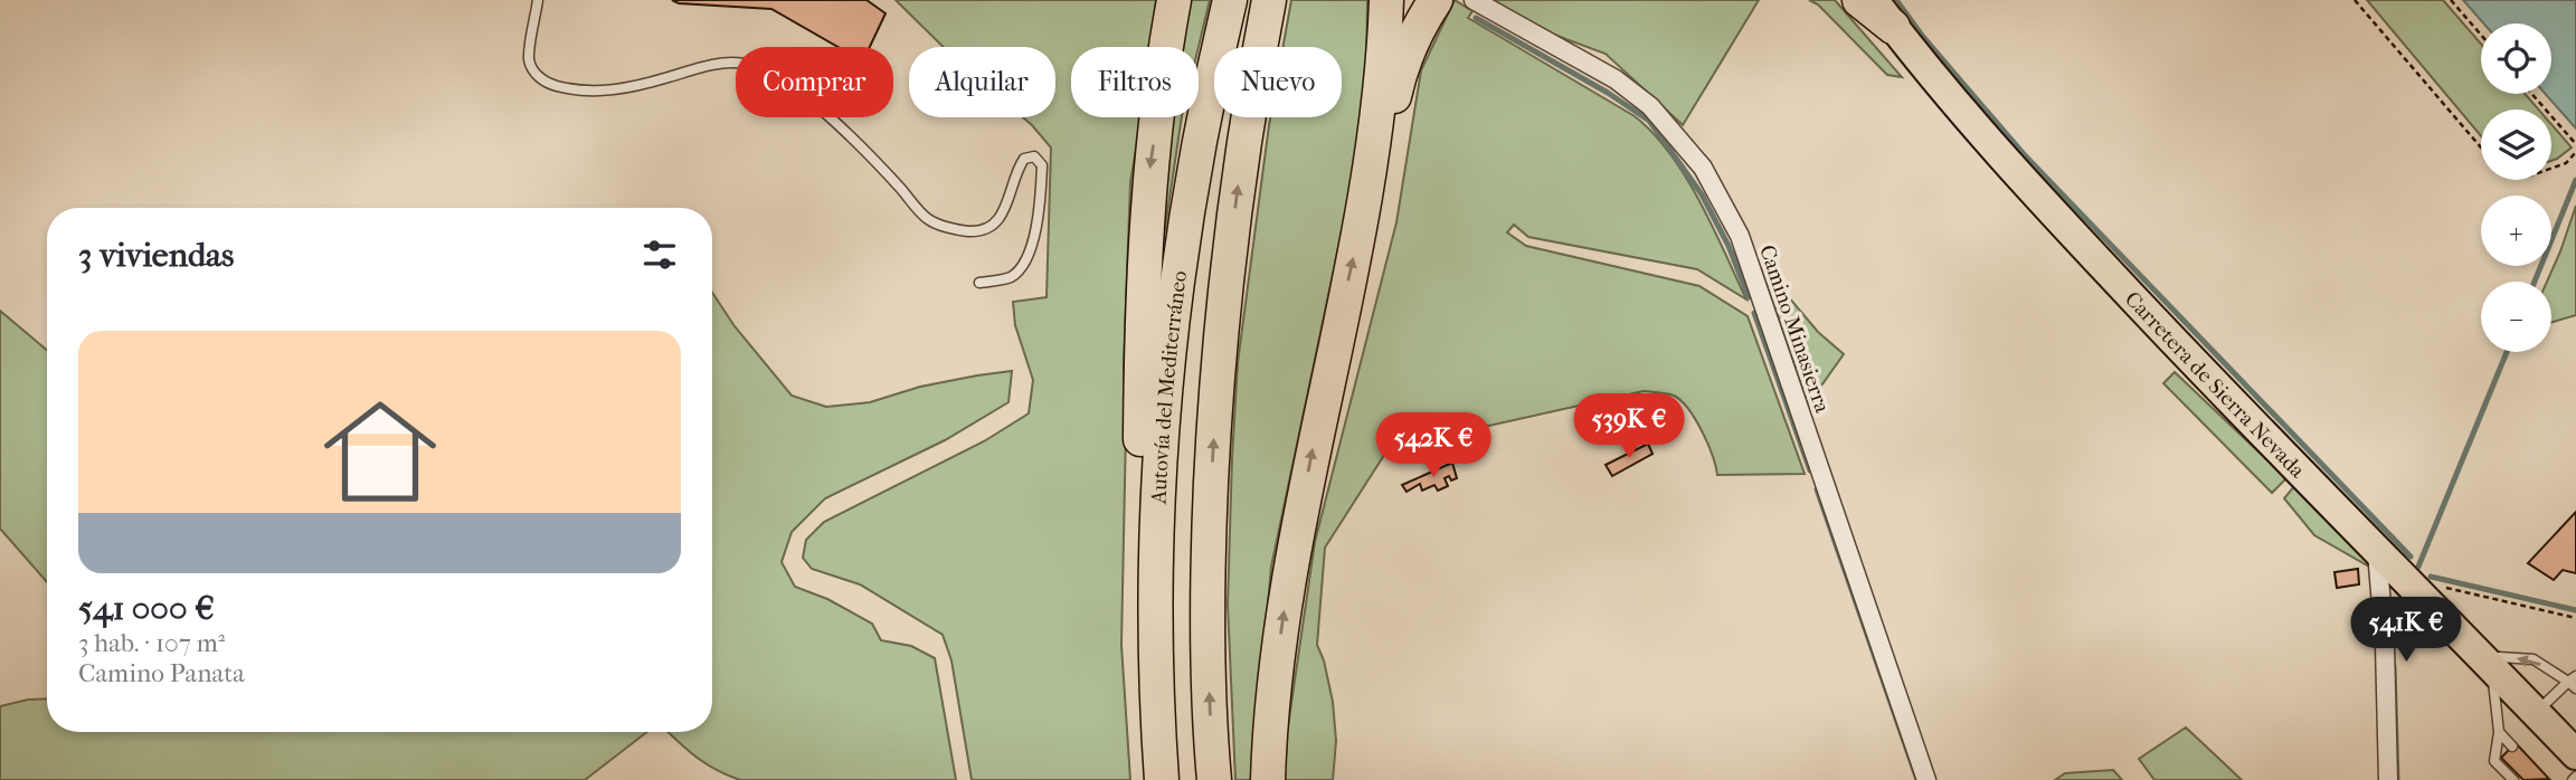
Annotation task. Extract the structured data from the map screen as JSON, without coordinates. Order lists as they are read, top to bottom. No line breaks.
{"streets":{"highway":["Carretera de Sierra Nevada","Autovía del Mediterráneo"],"street":["Camino Minasierra"]},"page":{"map_buttons":["+","−"],"chip":["Comprar","Alquilar","Filtros","Nuevo"],"heading":"3 viviendas","list":[{"name":"541 000 €","note":"3 hab. · 107 m² · Camino Panata"}],"price":["539K €","542K €","541K €"]}}
